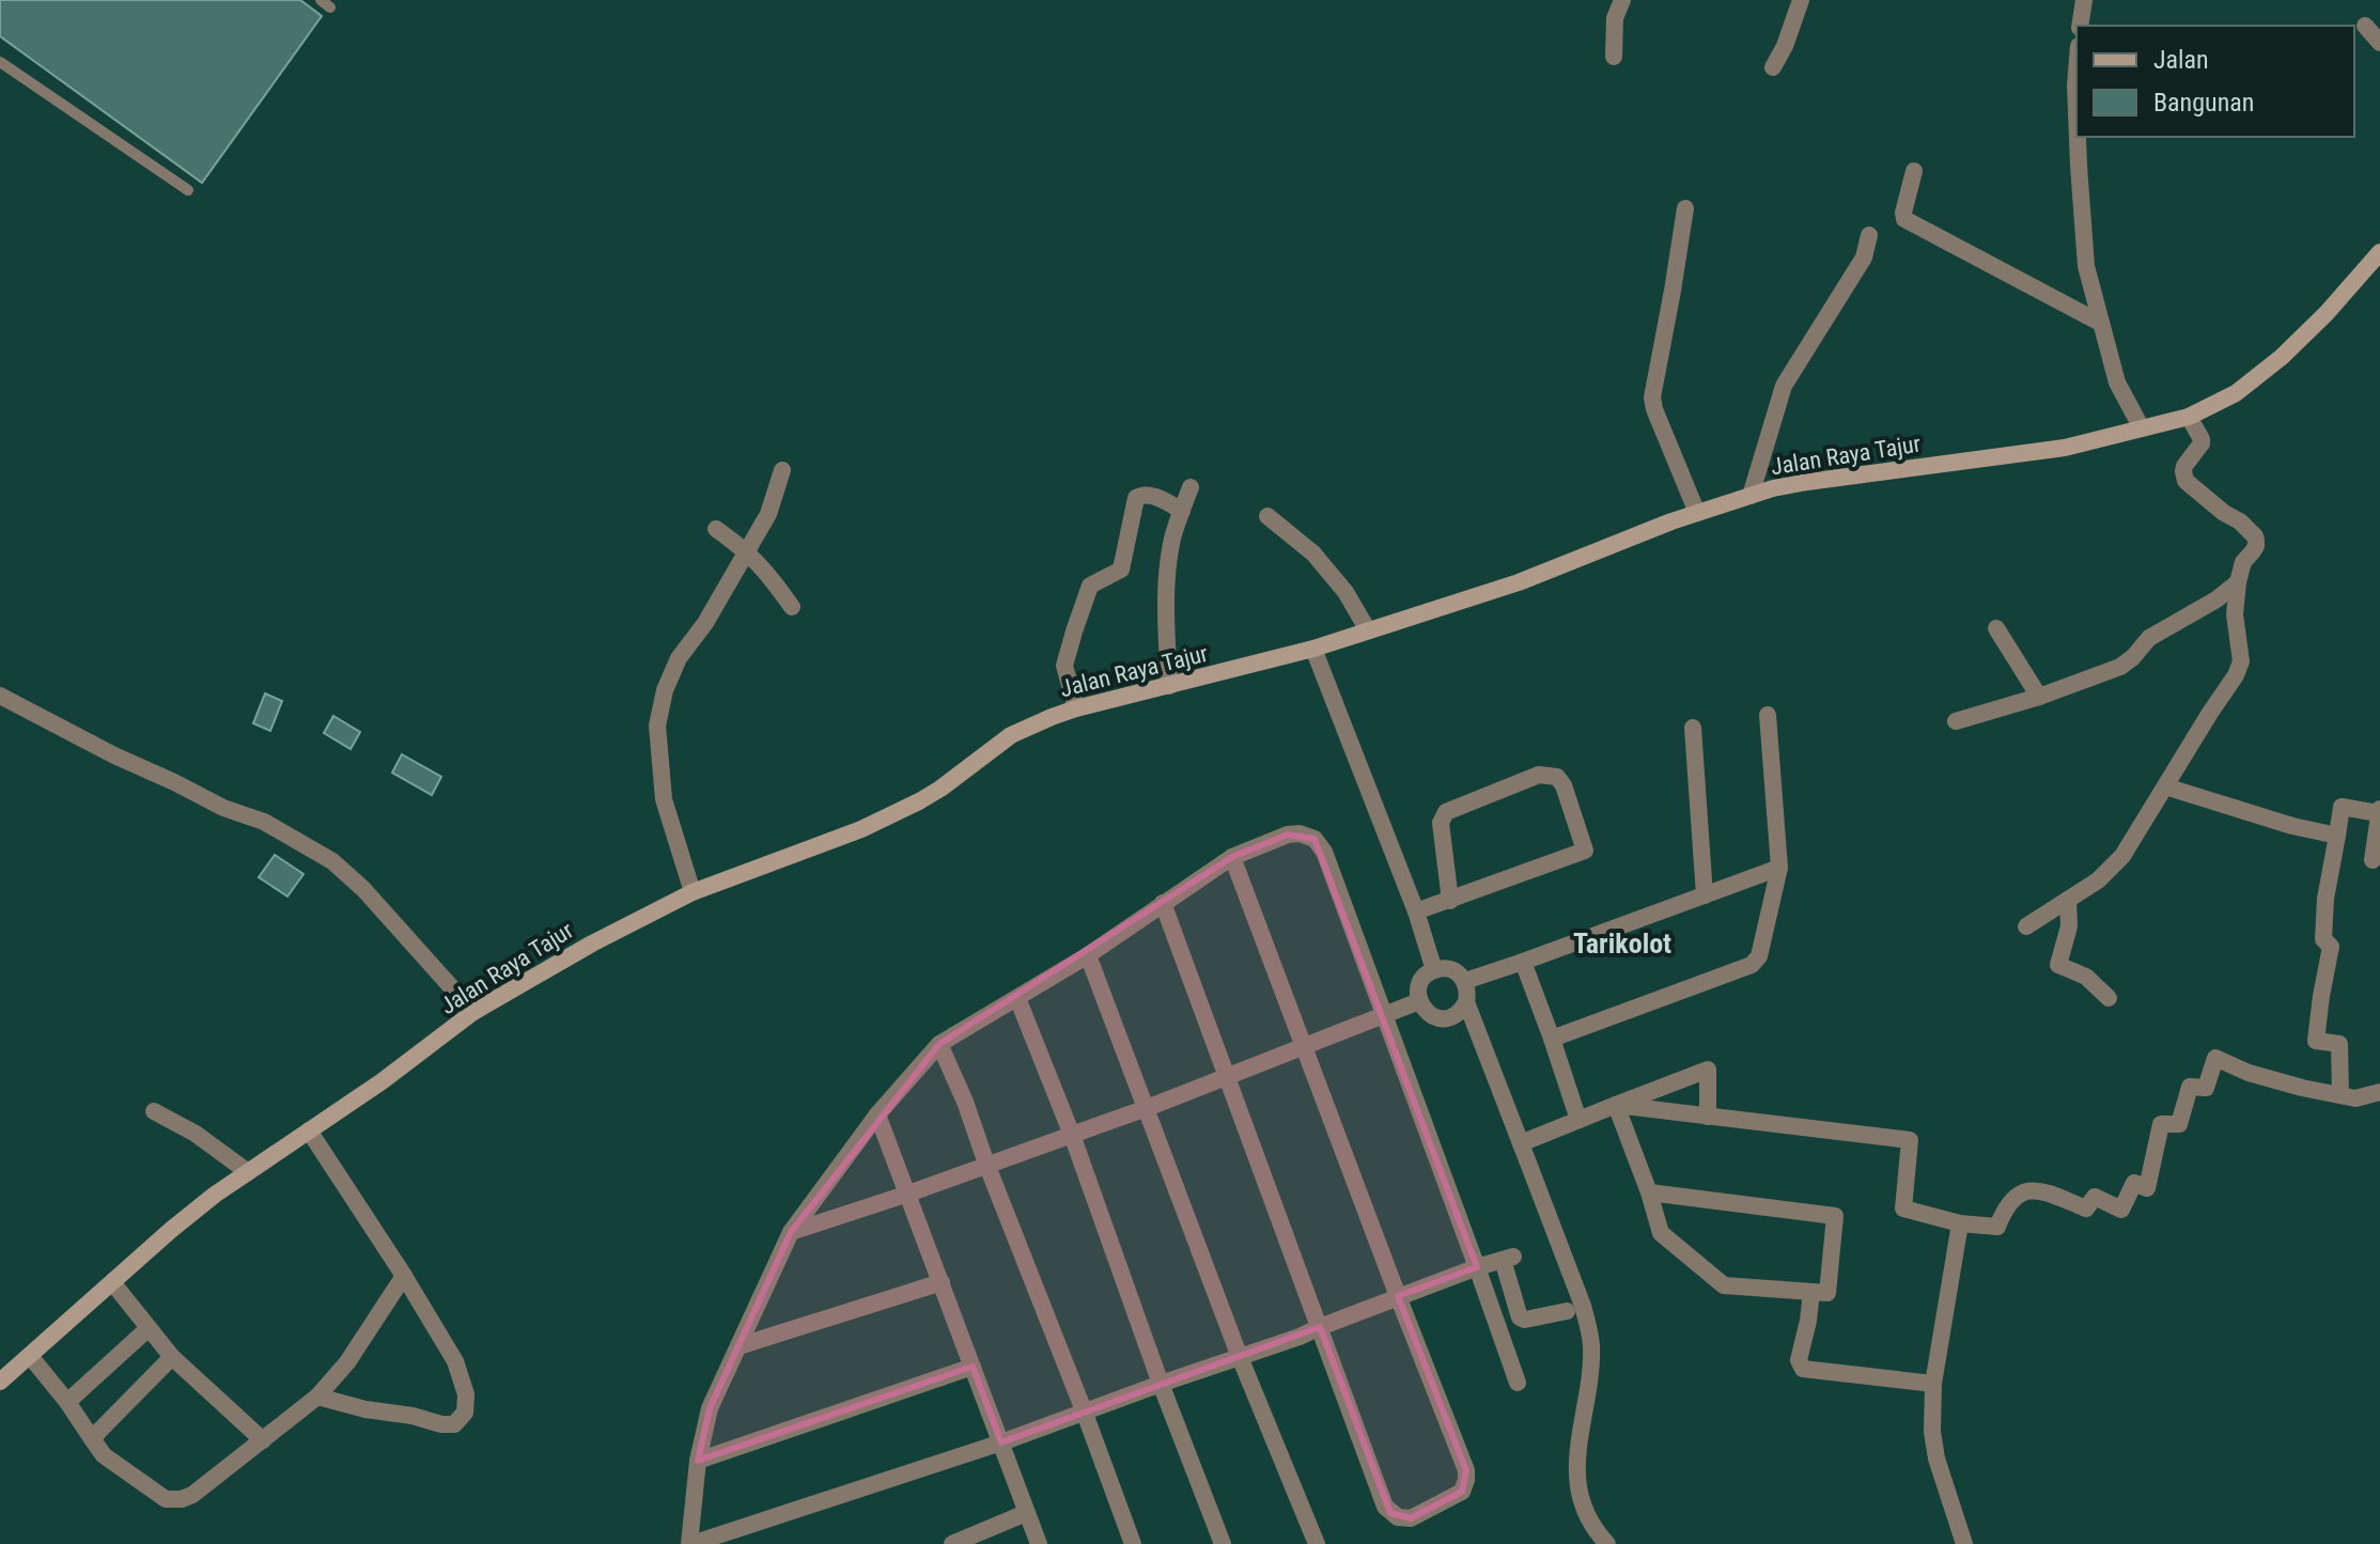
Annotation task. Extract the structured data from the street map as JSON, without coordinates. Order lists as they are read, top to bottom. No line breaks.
{"streets":{"main road":["Jalan Raya Tajur"]},"districts":["Tarikolot"],"legend":["Jalan","Bangunan"]}
